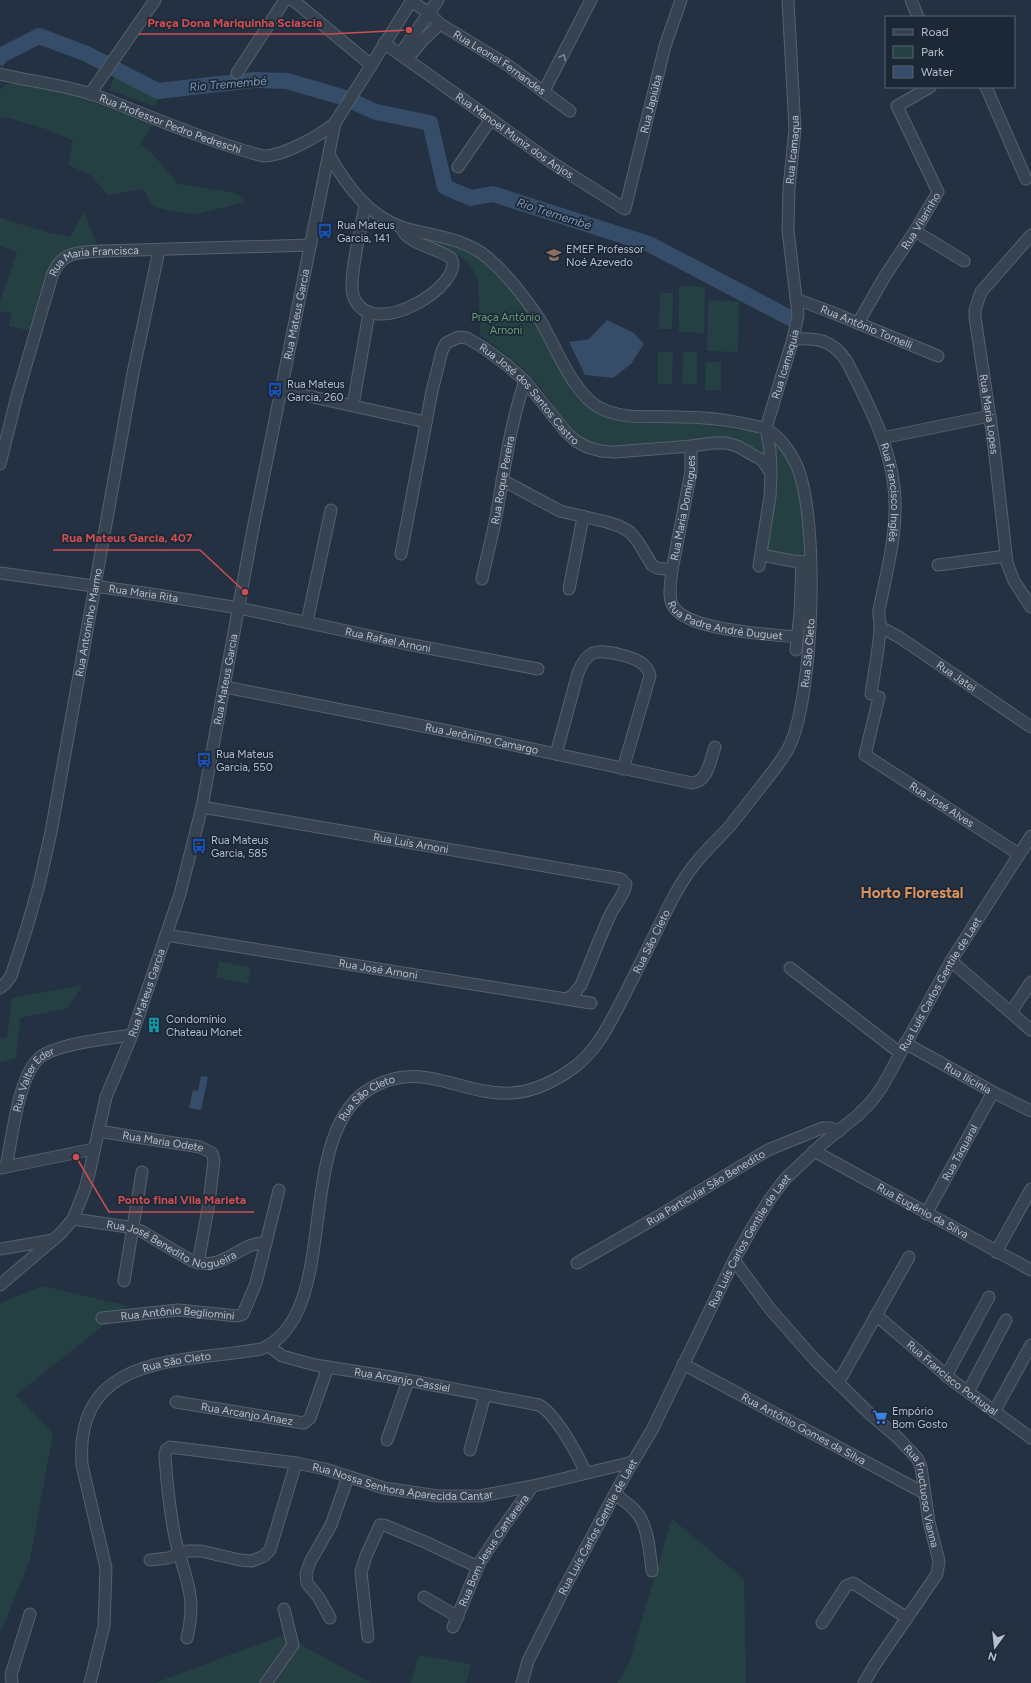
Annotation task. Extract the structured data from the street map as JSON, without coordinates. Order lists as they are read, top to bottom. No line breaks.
{"streets":{"street":["Rua Leonel Fernandes","Rua Japiúba","Rua Professor Pedro Pedreschi","Rua Manoel Muniz dos Anjos","Rua Icamaqua","Rua Vilarinho","Rua Maria Francisca","Rua Mateus Garcia","Rua Antônio Tornelli","Rua Icamaquia","Rua José dos Santos Castro","Rua Maria Lopes","Rua Roque Pereira","Rua Francisco Inglês","Rua Maria Domingues","Rua Maria Rita","Rua Padre André Duguet","Rua Antoninho Marmo","Rua Rafael Arnoni","Rua São Cleto","Rua Jatei","Rua Jerônimo Camargo","Rua José Alves","Rua Luís Arnoni","Rua José Arnoni","Rua Luís Carlos Gentile de Laet","Rua Ilicinia","Rua Valter Eder","Rua Maria Odete","Rua Taquaral","Rua Particular São Benedito","Rua Eugênio da Silva","Rua José Benedito Nogueira","Rua Antônio Begliomini","Rua Francisco Portugal","Rua Arcanjo Cassiel","Rua Arcanjo Anaez","Rua Antônio Gomes da Silva","Rua Nossa Senhora Aparecida Cantar","Rua Fructuoso Vianna","Rua Bom Jesus Cantareira"]},"crossings":[["Rua Leonel Fernandes","Rua Mateus Garcia"],["Rua Japiúba","Rua Manoel Muniz dos Anjos"],["Rua Professor Pedro Pedreschi","Rua Mateus Garcia"],["Rua Manoel Muniz dos Anjos","Rua Mateus Garcia"],["Rua Icamaqua","Rua Antônio Tornelli"],["Rua Icamaqua","Rua Icamaquia"],["Rua Vilarinho","Rua Antônio Tornelli"],["Rua Maria Francisca","Rua Mateus Garcia"],["Rua Maria Francisca","Rua Antoninho Marmo"],["Rua Mateus Garcia","Rua Maria Rita"],["Rua Mateus Garcia","Rua Rafael Arnoni"],["Rua Mateus Garcia","Rua Jerônimo Camargo"],["Rua Mateus Garcia","Rua Luís Arnoni"],["Rua Mateus Garcia","Rua José Arnoni"],["Rua Mateus Garcia","Rua Valter Eder"],["Rua Mateus Garcia","Rua Maria Odete"],["Rua Mateus Garcia","Rua José Benedito Nogueira"],["Rua Antônio Tornelli","Rua Icamaquia"],["Rua Icamaquia","Rua Francisco Inglês"],["Rua Icamaquia","Rua São Cleto"],["Rua José dos Santos Castro","Rua Roque Pereira"],["Rua José dos Santos Castro","Rua Maria Domingues"],["Rua Francisco Inglês","Rua Jatei"],["Rua Francisco Inglês","Rua José Alves"],["Rua Maria Domingues","Rua Padre André Duguet"],["Rua Maria Rita","Rua Antoninho Marmo"],["Rua Maria Rita","Rua Rafael Arnoni"],["Rua Padre André Duguet","Rua São Cleto"],["Rua São Cleto","Rua Arcanjo Cassiel"],["Rua José Alves","Rua Luís Carlos Gentile de Laet"],["Rua Luís Arnoni","Rua José Arnoni"],["Rua Luís Carlos Gentile de Laet","Rua Ilicinia"],["Rua Luís Carlos Gentile de Laet","Rua Particular São Benedito"],["Rua Luís Carlos Gentile de Laet","Rua Eugênio da Silva"],["Rua Luís Carlos Gentile de Laet","Rua Antônio Gomes da Silva"],["Rua Luís Carlos Gentile de Laet","Rua Nossa Senhora Aparecida Cantar"],["Rua Luís Carlos Gentile de Laet","Rua Fructuoso Vianna"],["Rua Ilicinia","Rua Taquaral"],["Rua Maria Odete","Rua José Benedito Nogueira"],["Rua Taquaral","Rua Eugênio da Silva"],["Rua José Benedito Nogueira","Rua Antônio Begliomini"],["Rua Arcanjo Cassiel","Rua Arcanjo Anaez"],["Rua Arcanjo Cassiel","Rua Nossa Senhora Aparecida Cantar"],["Rua Antônio Gomes da Silva","Rua Fructuoso Vianna"],["Rua Nossa Senhora Aparecida Cantar","Rua Bom Jesus Cantareira"]],"districts":["Horto Florestal"],"water":["Rio Tremembé"],"parks":["Praça Antônio Arnoni"],"places":{"other":["Praça Dona Mariquinha Sciascia","Rua Mateus Garcia, 407","Ponto final Vila Marieta"],"bus stop":["Rua Mateus Garcia, 141","Rua Mateus Garcia, 260","Rua Mateus Garcia, 550","Rua Mateus Garcia, 585"],"school or university":["EMEF Professor Noé Azevedo"],"building":["Condomínio Chateau Monet"],"supermarket":["Empório Bom Gosto"]},"legend":["Road","Park","Water"],"north":"bottom"}
